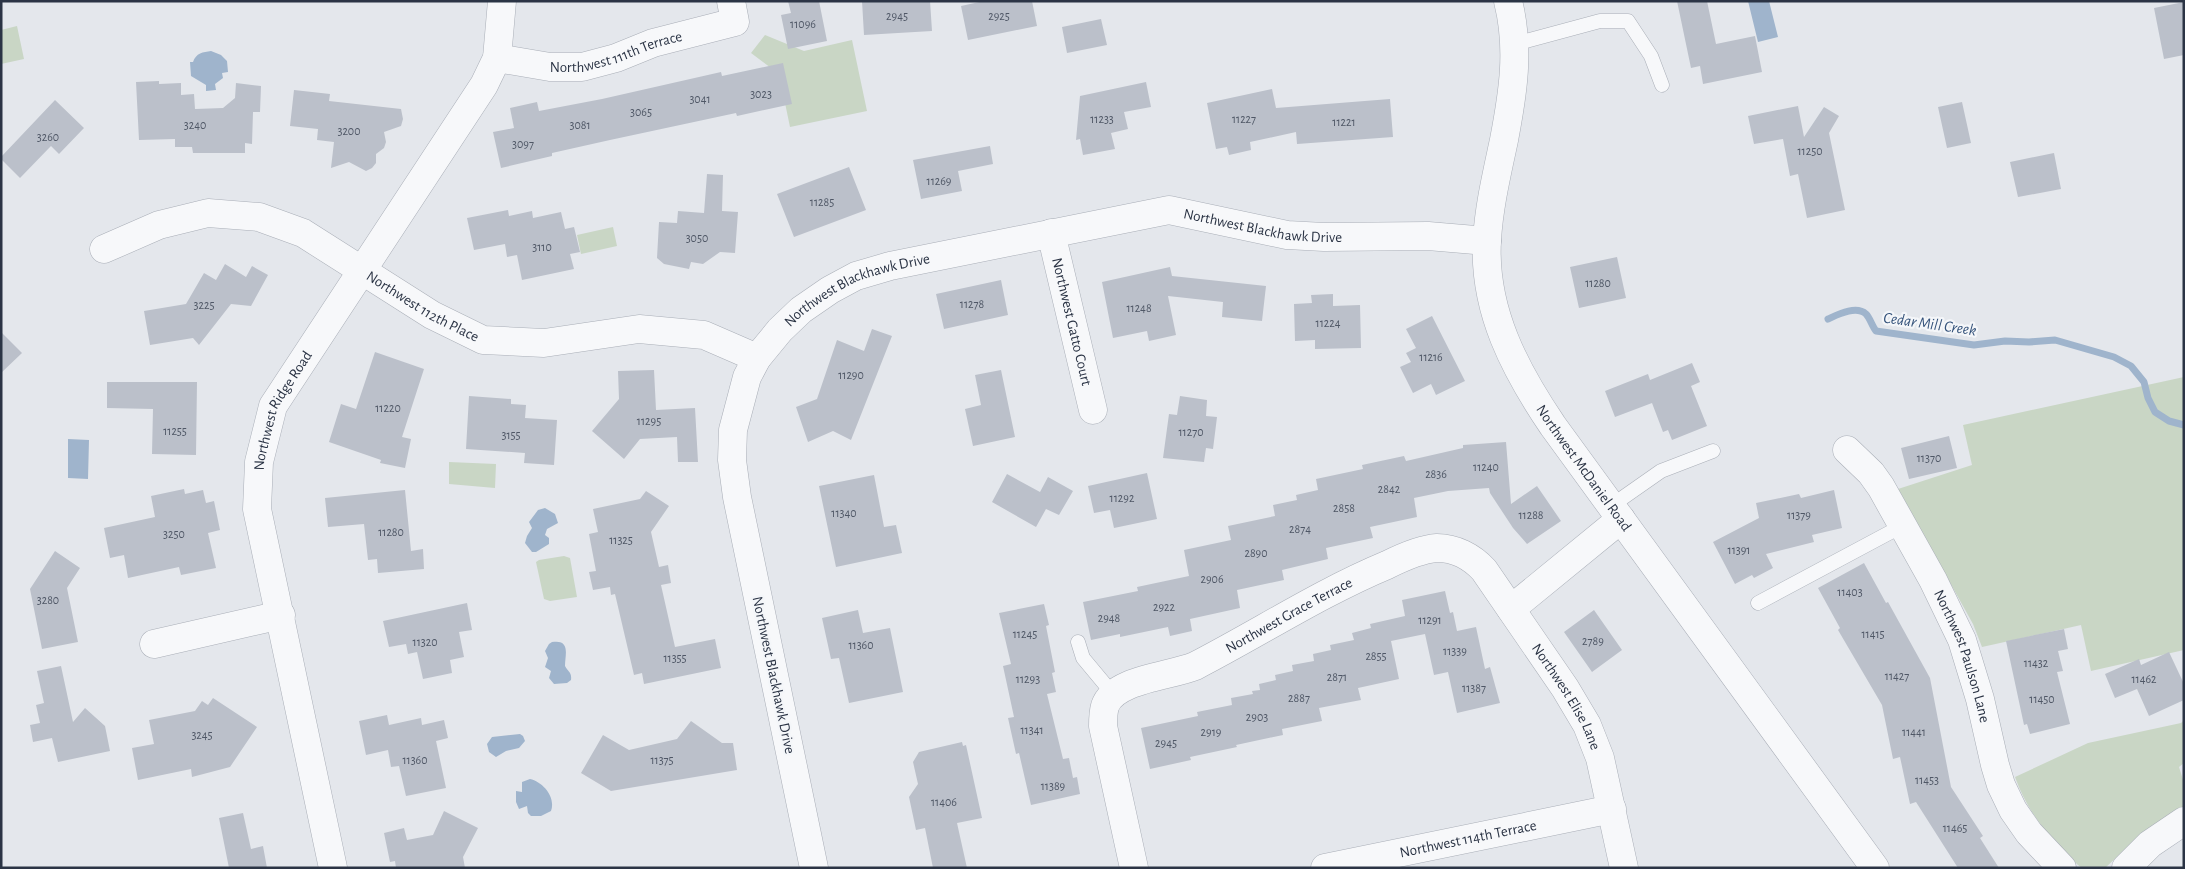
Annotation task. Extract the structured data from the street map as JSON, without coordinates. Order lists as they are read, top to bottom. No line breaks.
{"streets":{"street":["Northwest 111th Terrace","Northwest Blackhawk Drive","Northwest 112th Place","Northwest Gatto Court","Northwest Ridge Road","Northwest McDaniel Road","Northwest Grace Terrace","Northwest Paulson Lane","Northwest Elise Lane","Northwest 114th Terrace"]},"crossings":[["Northwest 111th Terrace","Northwest Ridge Road"],["Northwest Blackhawk Drive","Northwest 112th Place"],["Northwest Blackhawk Drive","Northwest Gatto Court"],["Northwest Blackhawk Drive","Northwest McDaniel Road"],["Northwest 112th Place","Northwest Ridge Road"],["Northwest Grace Terrace","Northwest Elise Lane"],["Northwest Elise Lane","Northwest 114th Terrace"]],"water":["Cedar Mill Creek"],"house_numbers":["2945","2925","11096","3023","3041","3065","11233","11227","11221","3240","3081","3200","3260","3097","11250","11269","11285","3050","3110","11280","11278","3225","11248","11224","11216","11290","11220","11295","11255","11270","3155","11370","11240","2836","2842","11292","2858","11340","11288","11379","2874","11280","3250","11325","11391","2890","2906","11403","3280","2922","2948","11291","11245","11415","2789","11320","11360","11339","2855","11355","11432","11427","2871","11293","11462","11387","2887","11450","2903","11341","2919","11441","3245","2945","11360","11375","11453","11389","11406","11465"]}
